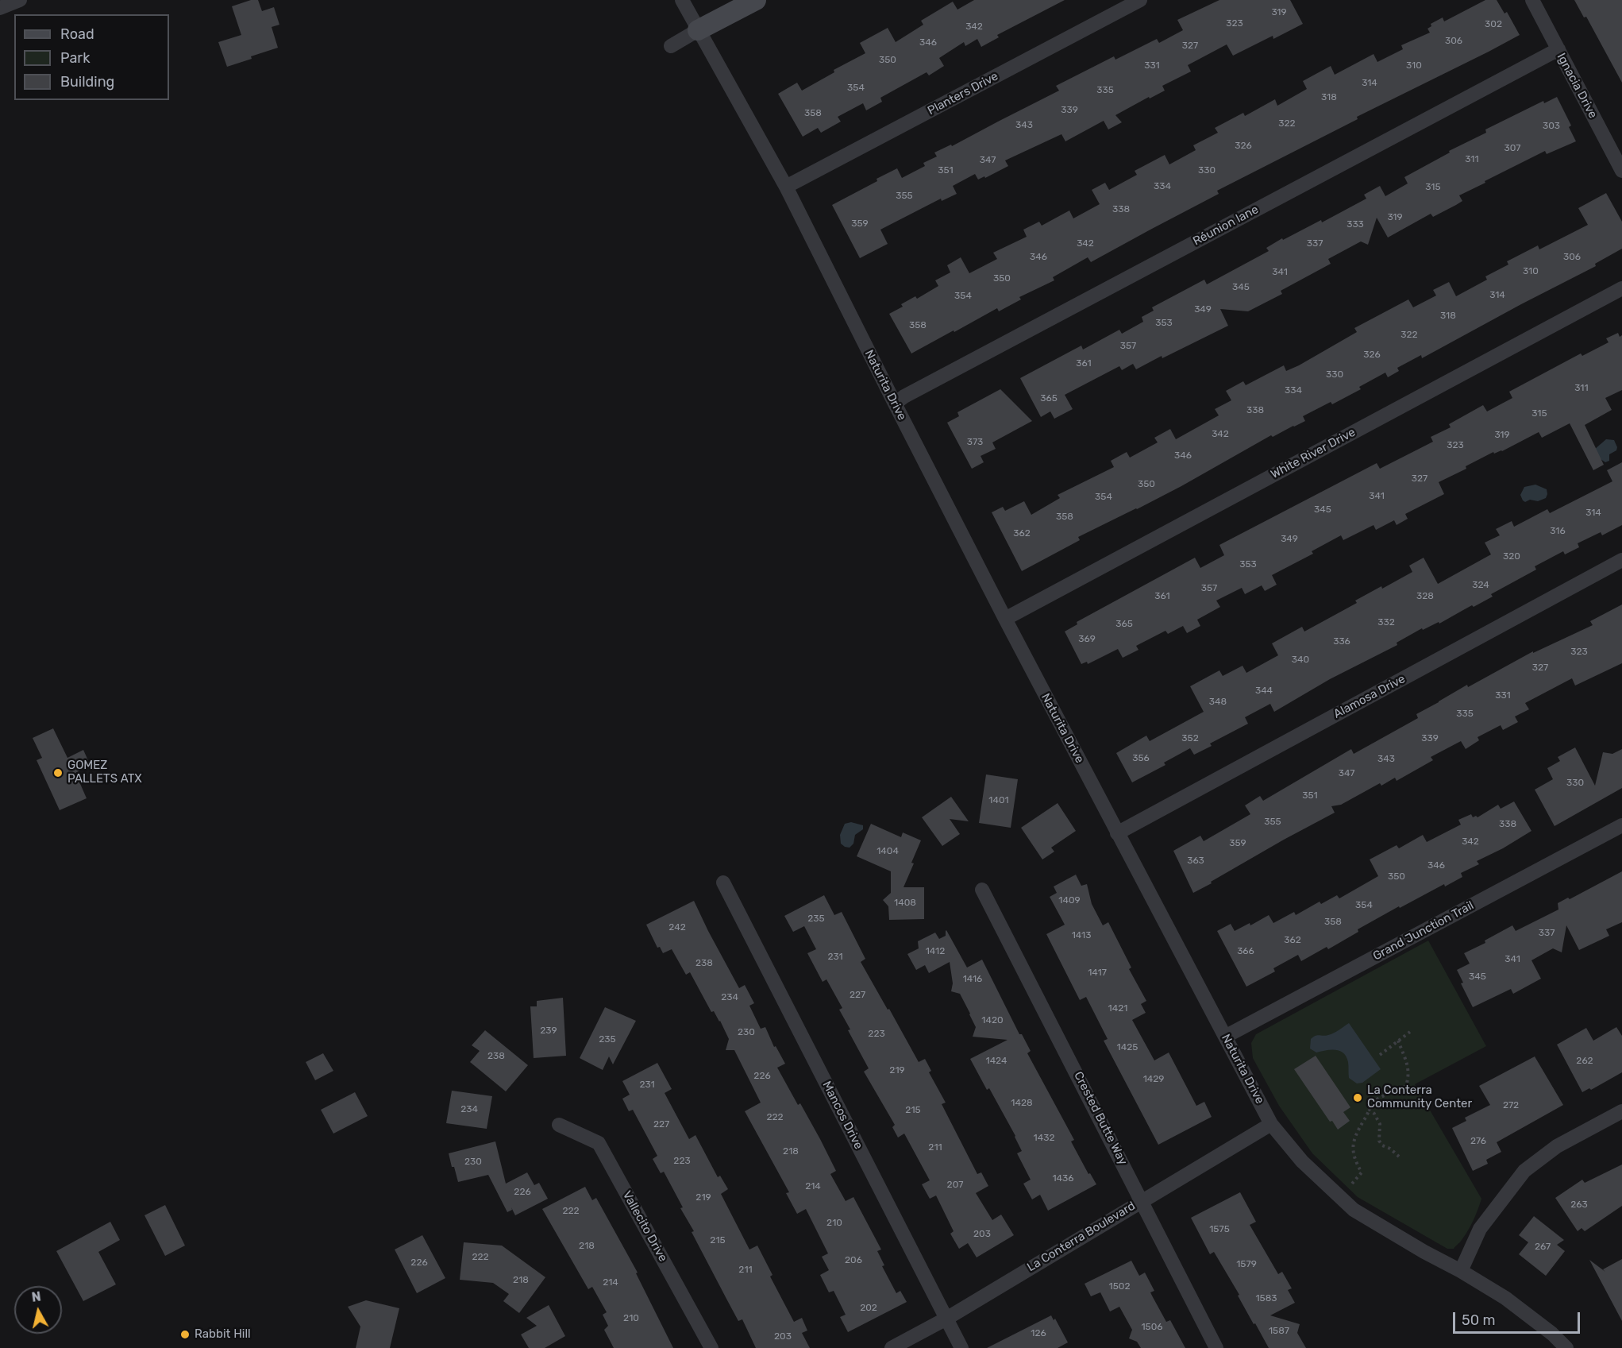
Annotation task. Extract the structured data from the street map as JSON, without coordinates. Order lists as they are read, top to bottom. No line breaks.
{"streets":{"street":["Ignacia Drive","Planters Drive","Réunion lane","Naturita Drive","White River Drive","Alamosa Drive","Grand Junction Trail","Mancos Drive","Crested Butte Way","Vallecito Drive","La Conterra Boulevard"]},"crossings":[["Ignacia Drive","Réunion lane"],["Planters Drive","Naturita Drive"],["Réunion lane","Naturita Drive"],["Naturita Drive","White River Drive"],["Naturita Drive","Alamosa Drive"],["Naturita Drive","Grand Junction Trail"],["Naturita Drive","La Conterra Boulevard"],["Mancos Drive","La Conterra Boulevard"],["Crested Butte Way","La Conterra Boulevard"]],"places":["GOMEZ PALLETS ATX","La Conterra Community Center","Rabbit Hill"],"house_numbers":["319","323","302","342","306","346","327","350","331","310","314","354","335","318","339","358","322","343","303","326","307","311","347","351","330","334","315","355","338","319","359","333","342","337","346","306","310","341","350","345","314","354","349","318","353","358","322","357","326","361","330","311","334","365","338","315","342","319","373","323","346","327","350","341","354","345","314","358","316","362","349","320","353","324","357","361","328","332","365","369","336","323","340","327","344","331","348","335","352","339","356","343","347","330","351","1401","355","338","342","359","1404","363","346","350","1409","1408","354","235","358","242","337","1413","362","1412","366","231","341","238","1417","345","1416","227","234","1421","1420","239","230","223","235","1425","238","1424","262","219","226","1429","231","1428","272","234","215","222","227","1432","276","211","218","223","230","1436","207","214","226","219","263","222","210","1575","203","215","218","267","222","206","226","1579","211","218","214","1502","1583","202","210","1506","1587","126","203"],"legend":["Road","Park","Building"],"scale_bar":"50 m","north":"top"}
